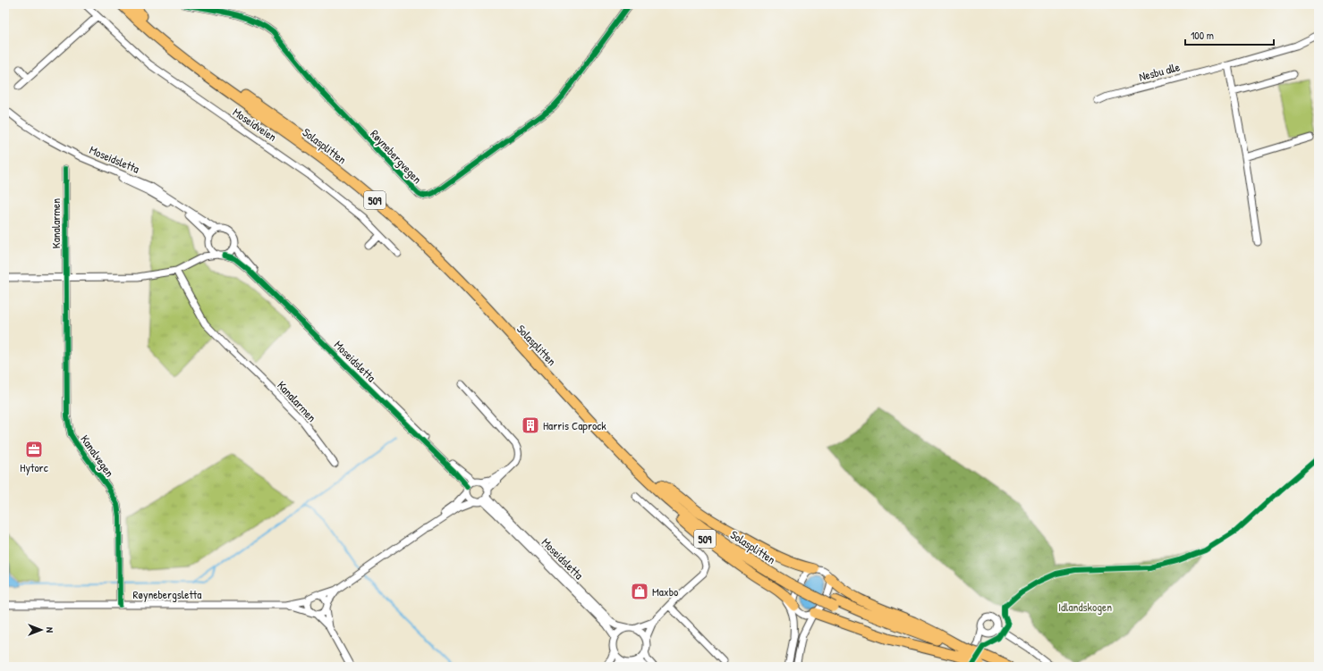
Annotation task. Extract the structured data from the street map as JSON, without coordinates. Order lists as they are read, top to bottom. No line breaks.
{"streets":{"highway":["Solasplitten","509"],"street":["Nesbu alle","Moseidveien","Røynebergvegen","Moseidsletta","Kanalarmen","Kanalvegen","Røynebergsletta"]},"crossings":[["Solasplitten","509"],["Kanalarmen","Kanalvegen"],["Kanalvegen","Røynebergsletta"]],"parks":["Idlandskogen"],"places":{"building":["Harris Caprock"],"office":["Hytorc"],"shop":["Maxbo"]},"scale_bar":"100 m","north":"right"}
